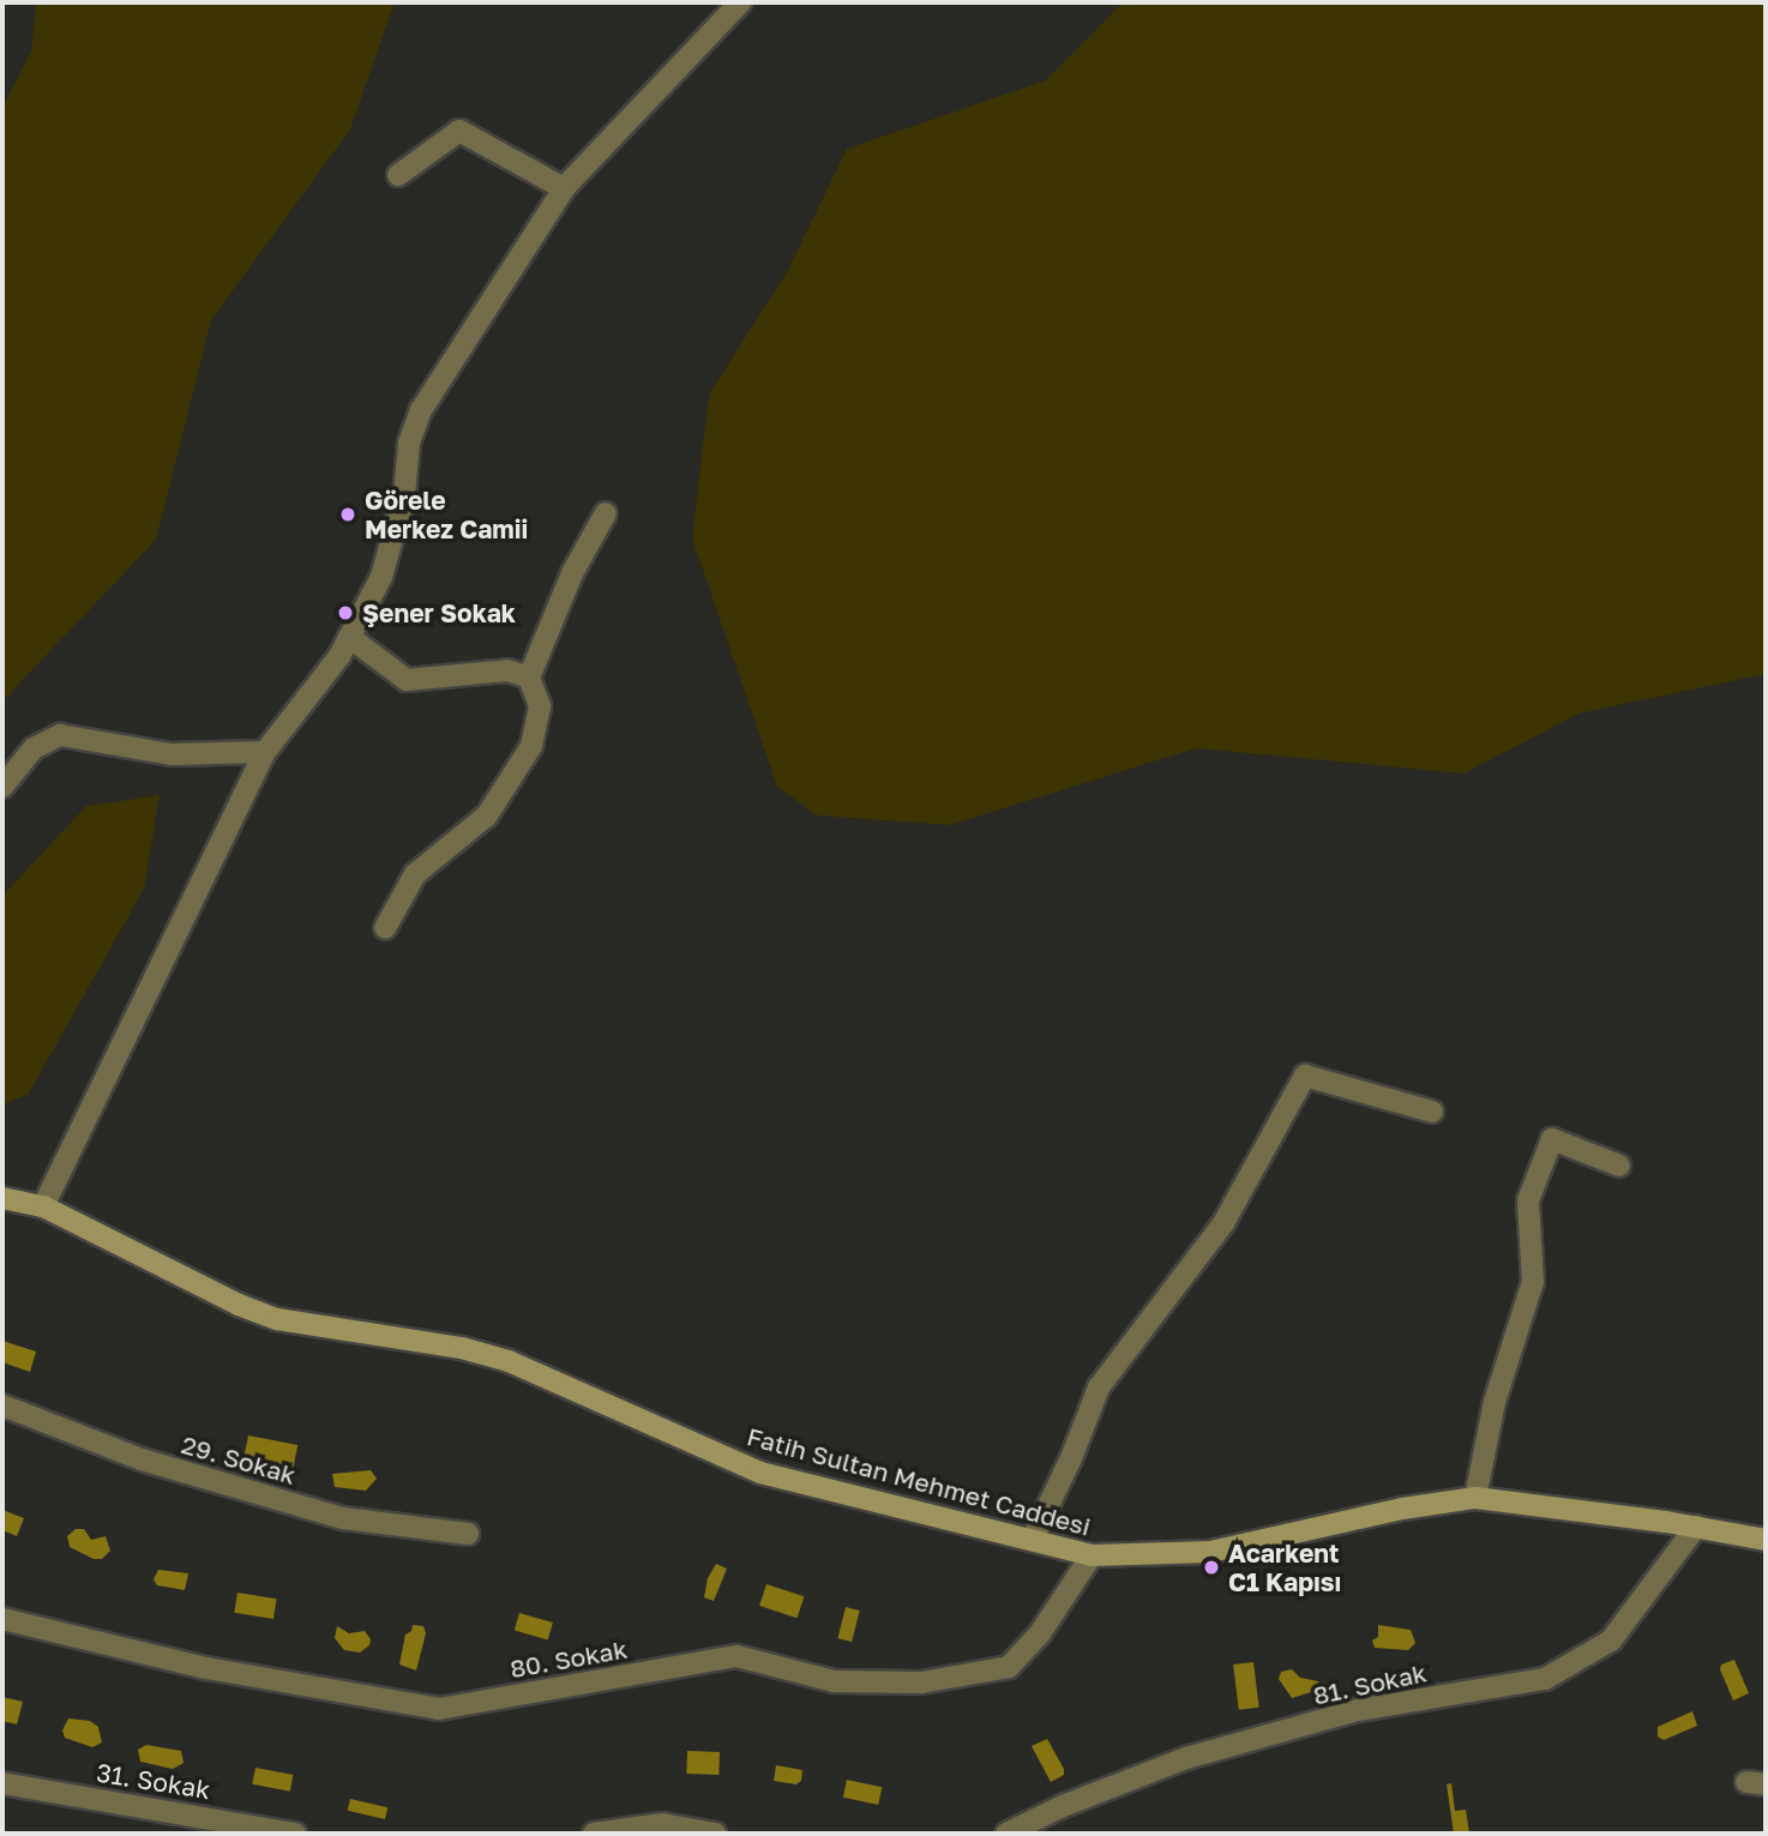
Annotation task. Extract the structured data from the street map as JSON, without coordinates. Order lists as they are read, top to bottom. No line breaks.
{"streets":{"main road":["Fatih Sultan Mehmet Caddesi"],"street":["29. Sokak","80. Sokak","81. Sokak","31. Sokak"]},"crossings":[["Fatih Sultan Mehmet Caddesi","80. Sokak"],["Fatih Sultan Mehmet Caddesi","81. Sokak"]],"places":["Görele Merkez Camii","Şener Sokak","Acarkent C1 Kapısı"]}
